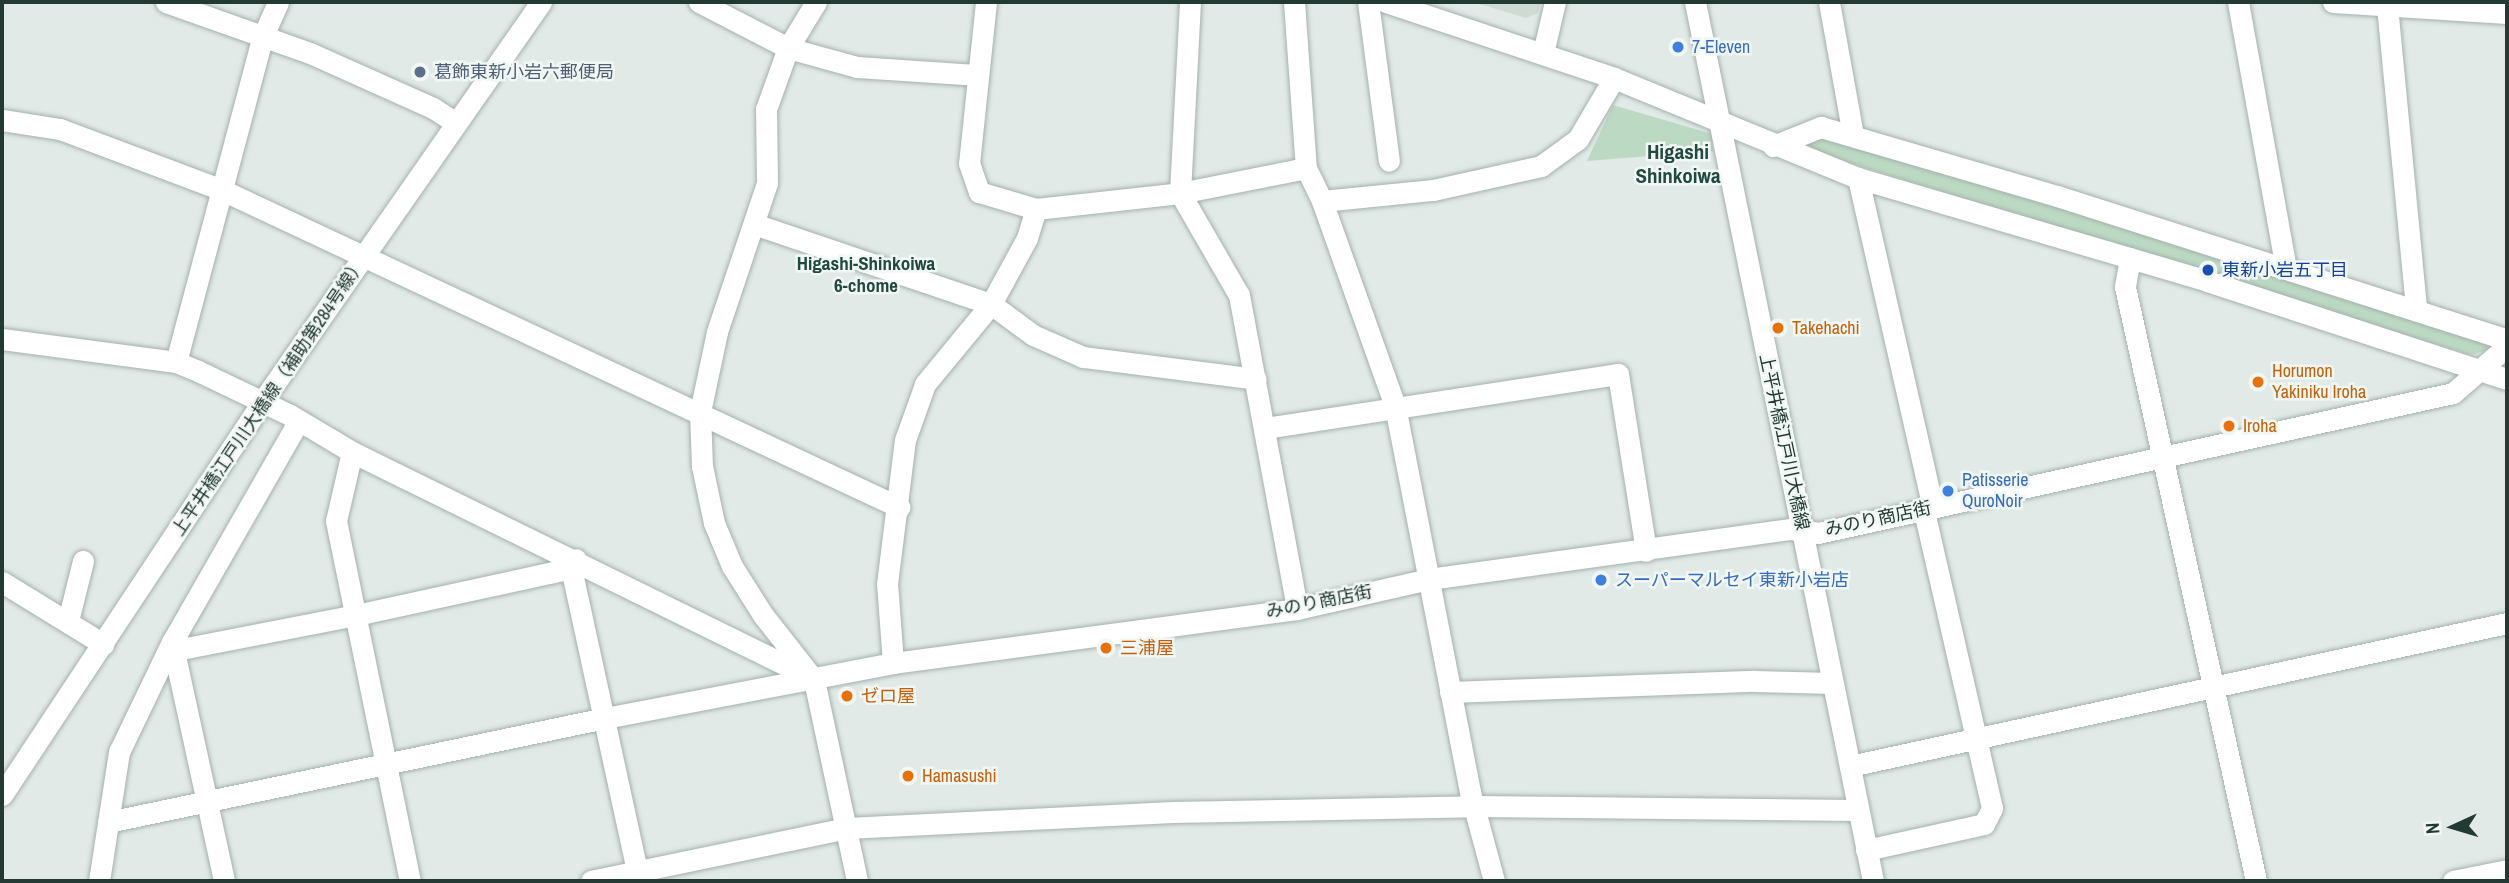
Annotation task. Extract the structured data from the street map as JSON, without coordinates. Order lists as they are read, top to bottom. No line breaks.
{"streets":{"street":["上平井橋江戸川大橋線（補助第284号線）","上平井橋江戸川大橋線","みのり商店街"]},"crossings":[["上平井橋江戸川大橋線","みのり商店街"]],"districts":["Higashi Shinkoiwa","Higashi-Shinkoiwa 6-chome"],"places":["7-Eleven","葛飾東新小岩六郵便局","東新小岩五丁目","Takehachi","Horumon Yakiniku Iroha","Iroha","Patisserie QuroNoir","スーパーマルセイ東新小岩店","三浦屋","ゼロ屋","Hamasushi"],"north":"left"}
